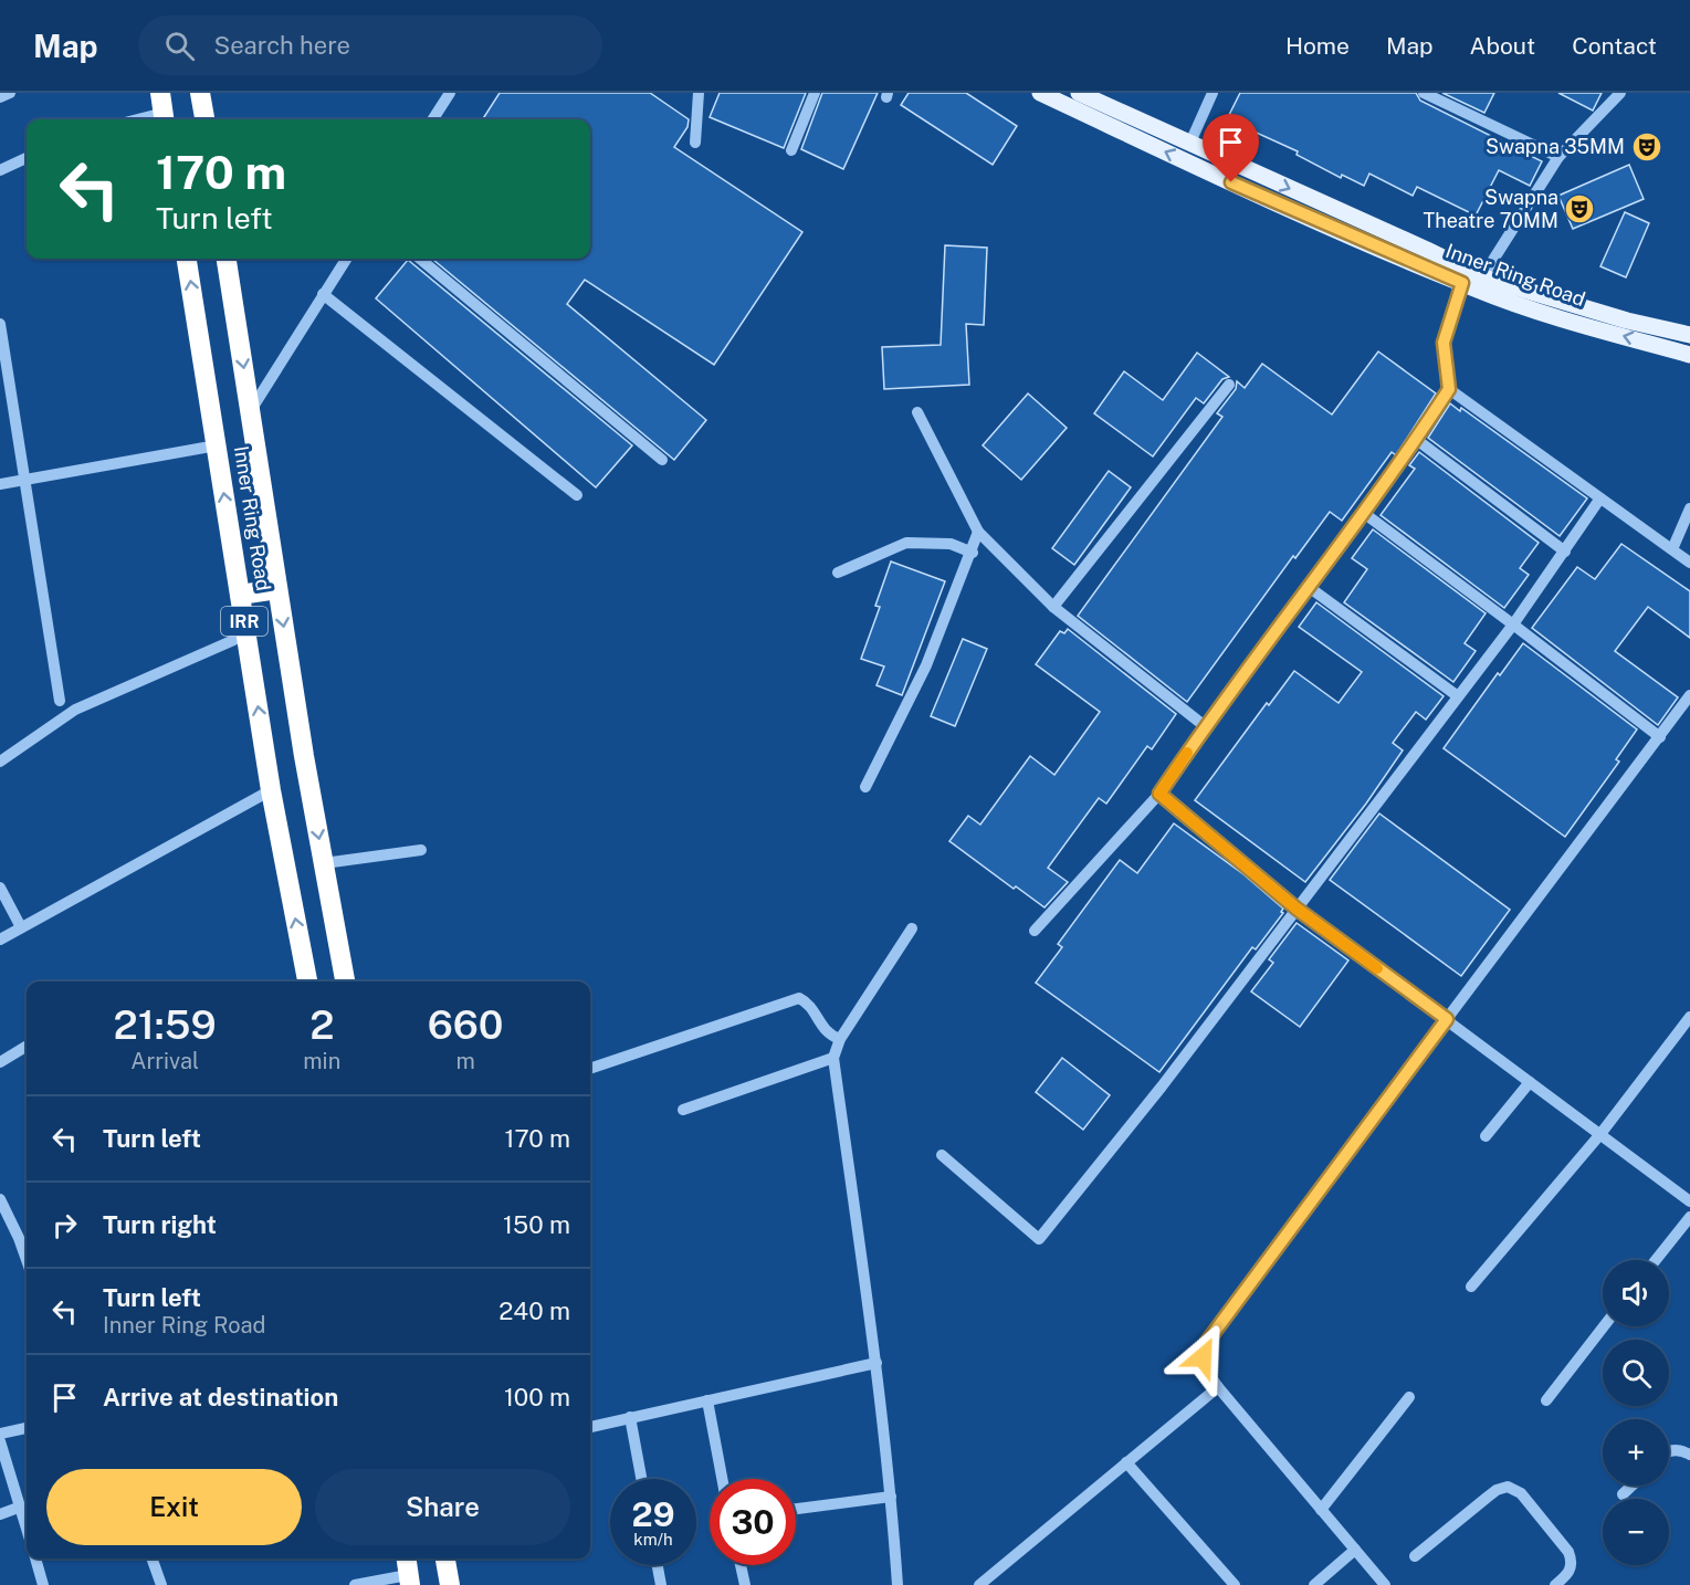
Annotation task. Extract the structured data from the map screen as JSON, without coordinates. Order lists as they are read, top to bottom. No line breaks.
{"streets":{"highway":["Inner Ring Road","IRR"]},"places":{"theatre":["Swapna 35MM","Swapna Theatre 70MM"]},"page":{"header":"Map","search":"Search here","nav":["Home","Map","About","Contact"],"turn":["170 m","Turn left"],"eta":["21:59","Arrival","2","min","660","m"],"list":[{"name":"Turn left","value":"170 m"},{"name":"Turn right","value":"150 m"},{"name":"Turn left","note":"Inner Ring Road","value":"240 m"},{"name":"Arrive at destination","value":"100 m"}],"map_buttons":["+","−"],"buttons":["Exit","Share"],"speed":"29 km/h","limit":"30"}}
